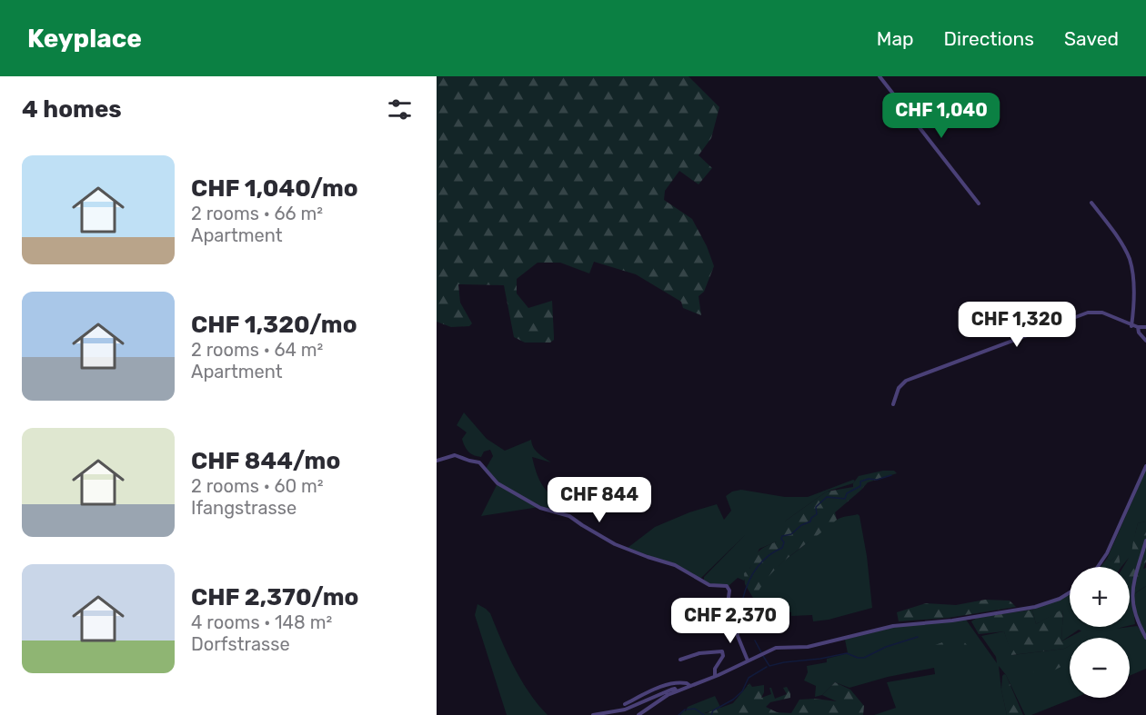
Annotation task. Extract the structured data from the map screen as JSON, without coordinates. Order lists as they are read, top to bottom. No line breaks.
{"page":{"header":"Keyplace","nav":["Map","Directions","Saved"],"heading":"4 homes","price":["CHF 1,040","CHF 1,320","CHF 844","CHF 2,370"],"list":[{"name":"CHF 1,040/mo","note":"2 rooms · 66 m² · Apartment"},{"name":"CHF 1,320/mo","note":"2 rooms · 64 m² · Apartment"},{"name":"CHF 844/mo","note":"2 rooms · 60 m² · Ifangstrasse"},{"name":"CHF 2,370/mo","note":"4 rooms · 148 m² · Dorfstrasse"}],"map_buttons":["+","−"]}}
